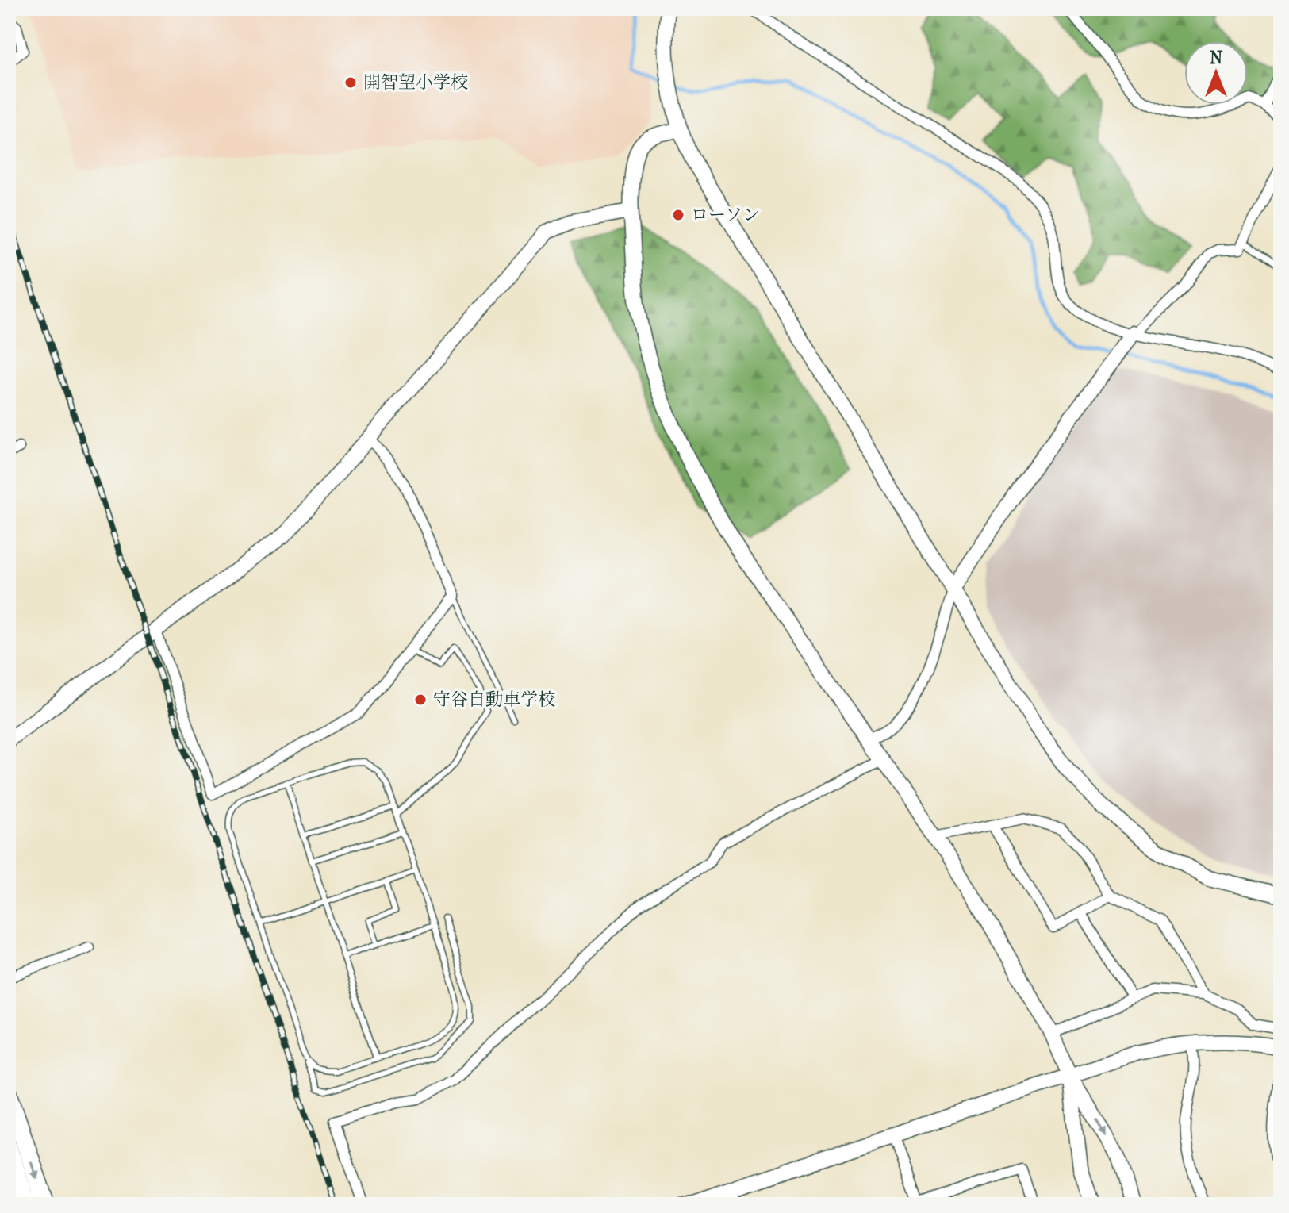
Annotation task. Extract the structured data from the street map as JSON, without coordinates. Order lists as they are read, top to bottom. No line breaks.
{"places":["開智望小学校","ローソン","守谷自動車学校"],"north":"top"}
